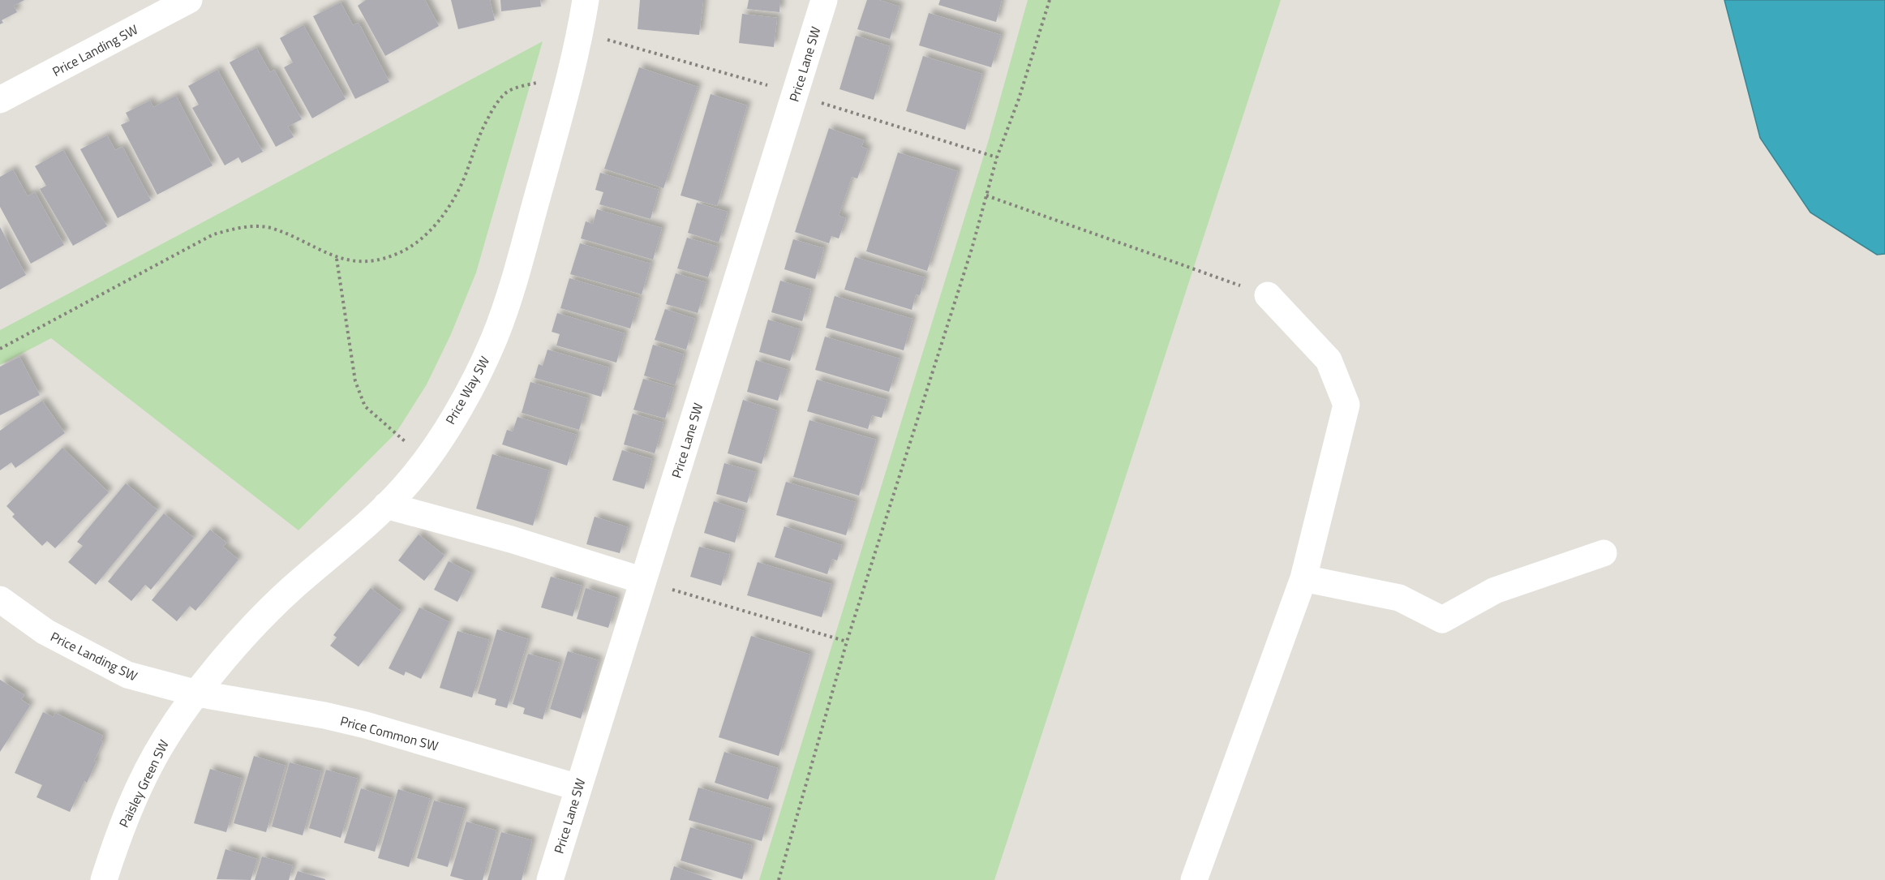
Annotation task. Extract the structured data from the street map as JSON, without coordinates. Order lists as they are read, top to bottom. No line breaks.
{"streets":{"street":["Price Landing SW","Price Lane SW","Price Way SW","Price Common SW","Paisley Green SW"]},"crossings":[["Price Landing SW","Price Way SW"],["Price Landing SW","Price Common SW"],["Price Landing SW","Paisley Green SW"],["Price Lane SW","Price Common SW"],["Price Way SW","Price Common SW"],["Price Way SW","Paisley Green SW"],["Price Common SW","Paisley Green SW"]]}
